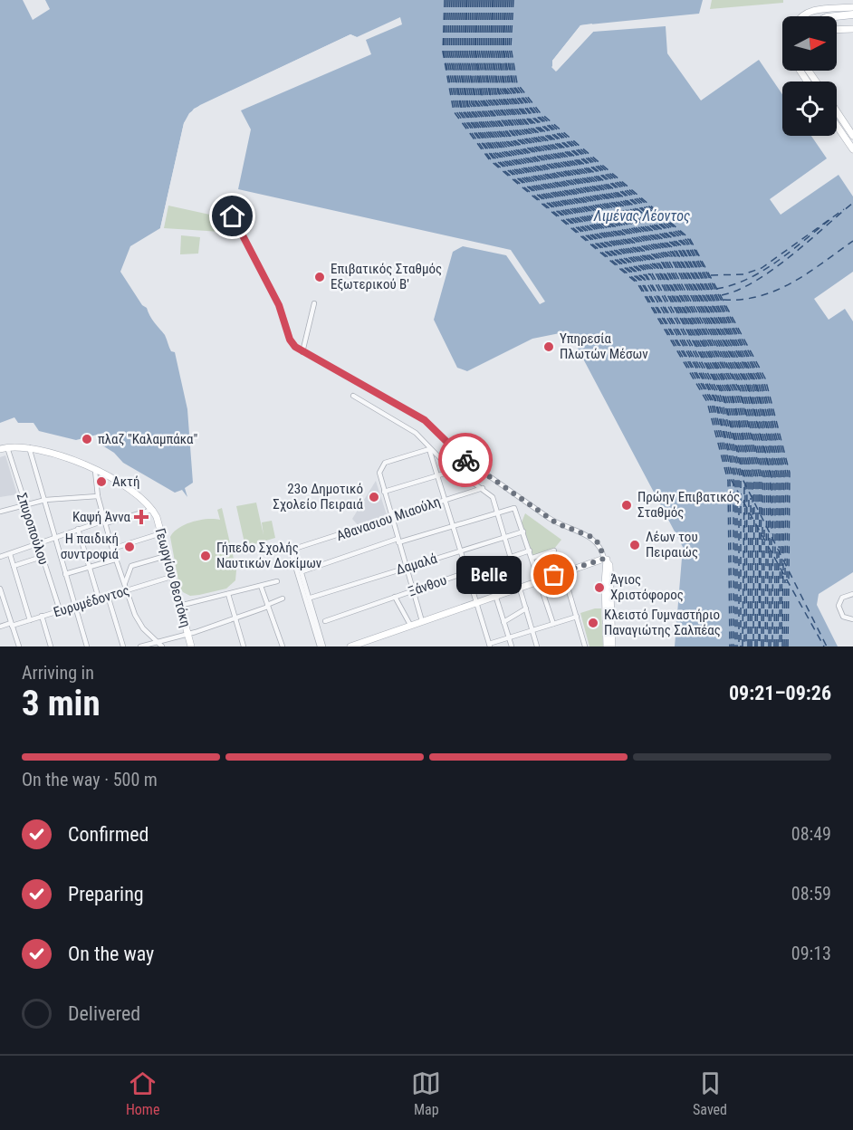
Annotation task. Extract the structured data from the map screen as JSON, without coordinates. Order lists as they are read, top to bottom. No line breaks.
{"streets":{"street":["Αθανασιου Μιαούλη","Σπυροπούλου","Δαμαλά","Γεωργίου Θεοτόκη","Ξάνθου","Ευρυμέδοντος"]},"crossings":[["Σπυροπούλου","Ευρυμέδοντος"],["Γεωργίου Θεοτόκη","Ευρυμέδοντος"]],"water":["Λιμένας Λέοντος"],"places":{"other":["Επιβατικός Σταθμός Εξωτερικού Β'","Υπηρεσία Πλωτών Μέσων","πλαζ \"Καλαμπάκα\"","Ακτή","23ο Δημοτικό Σχολείο Πειραιά","Πρώην Επιβατικός Σταθμός","Λέων του Πειραιώς","Η παιδική συντροφιά","Γήπεδο Σχολής Ναυτικών Δοκίμων","Belle","Άγιος Χριστόφορος","Κλειστό Γυμναστήριο Παναγιώτης Σαλπέας"],"health":["Καψή Άννα"]},"north":"right","page":{"bubble":"Belle","heading":["3 min","Arriving in","09:21–09:26"],"bar":"On the way · 500 m","list":[["Confirmed","08:49"],["Preparing","08:59"],["On the way","09:13"],"Delivered"],"tabs":["Home","Map","Saved"]}}
